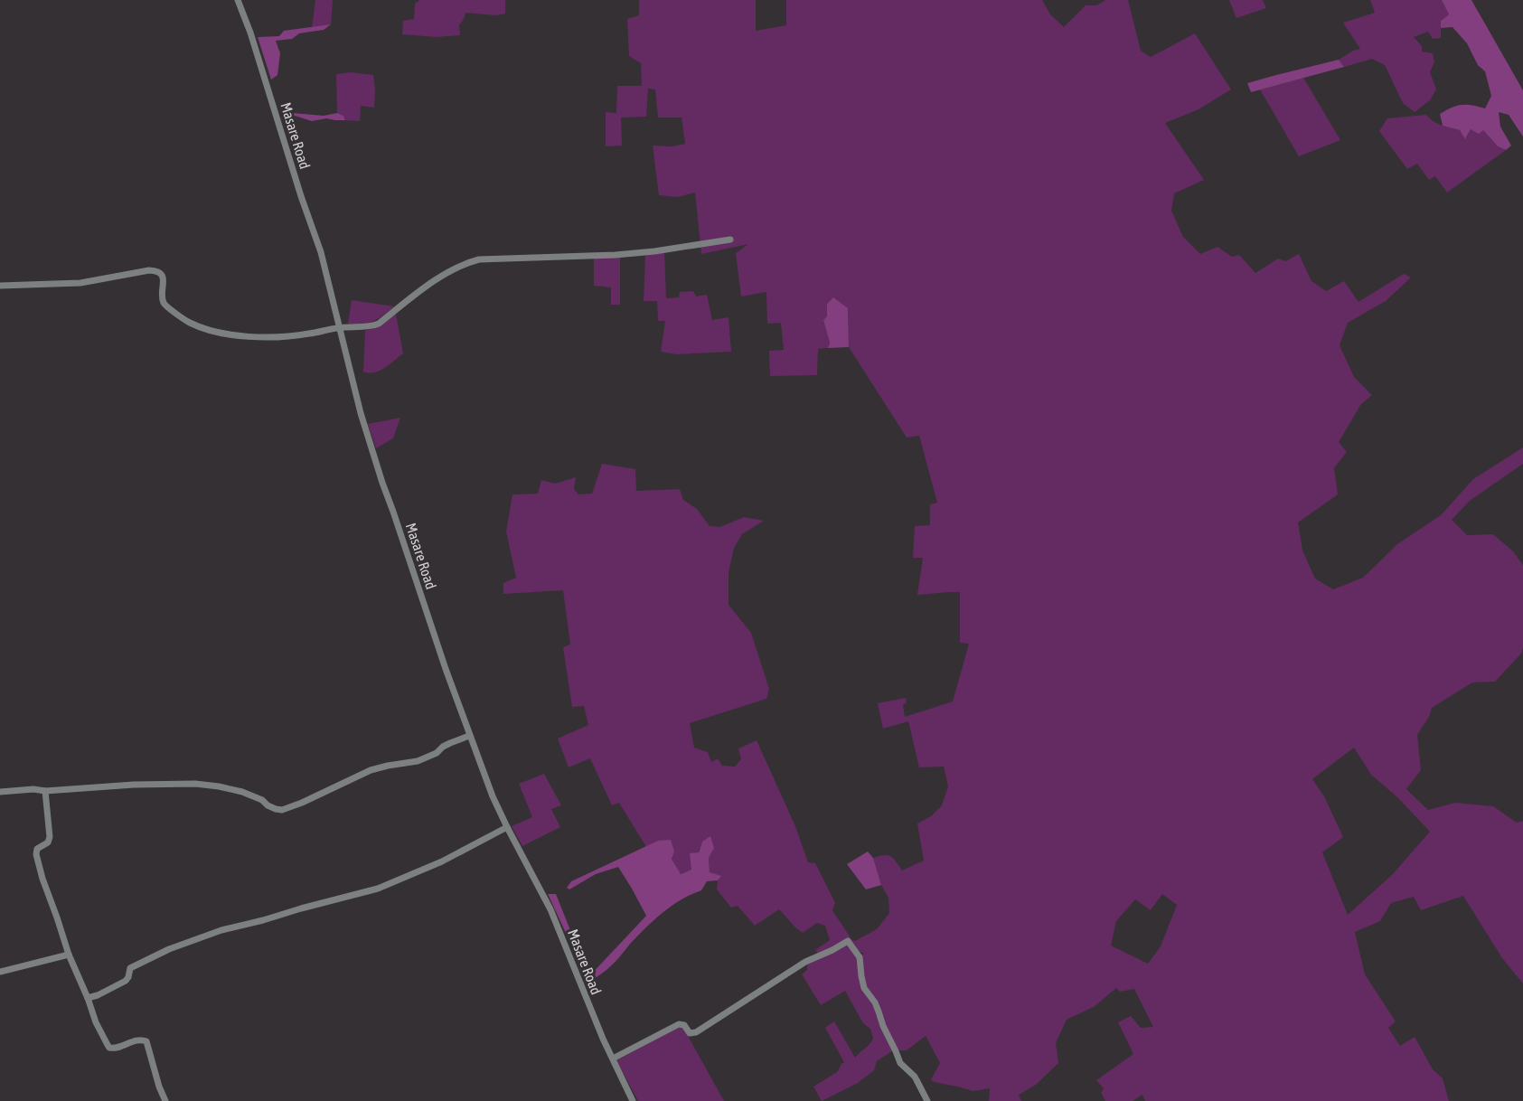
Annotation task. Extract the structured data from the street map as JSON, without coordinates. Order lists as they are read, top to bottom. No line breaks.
{"streets":{"street":["Masare Road"]}}
